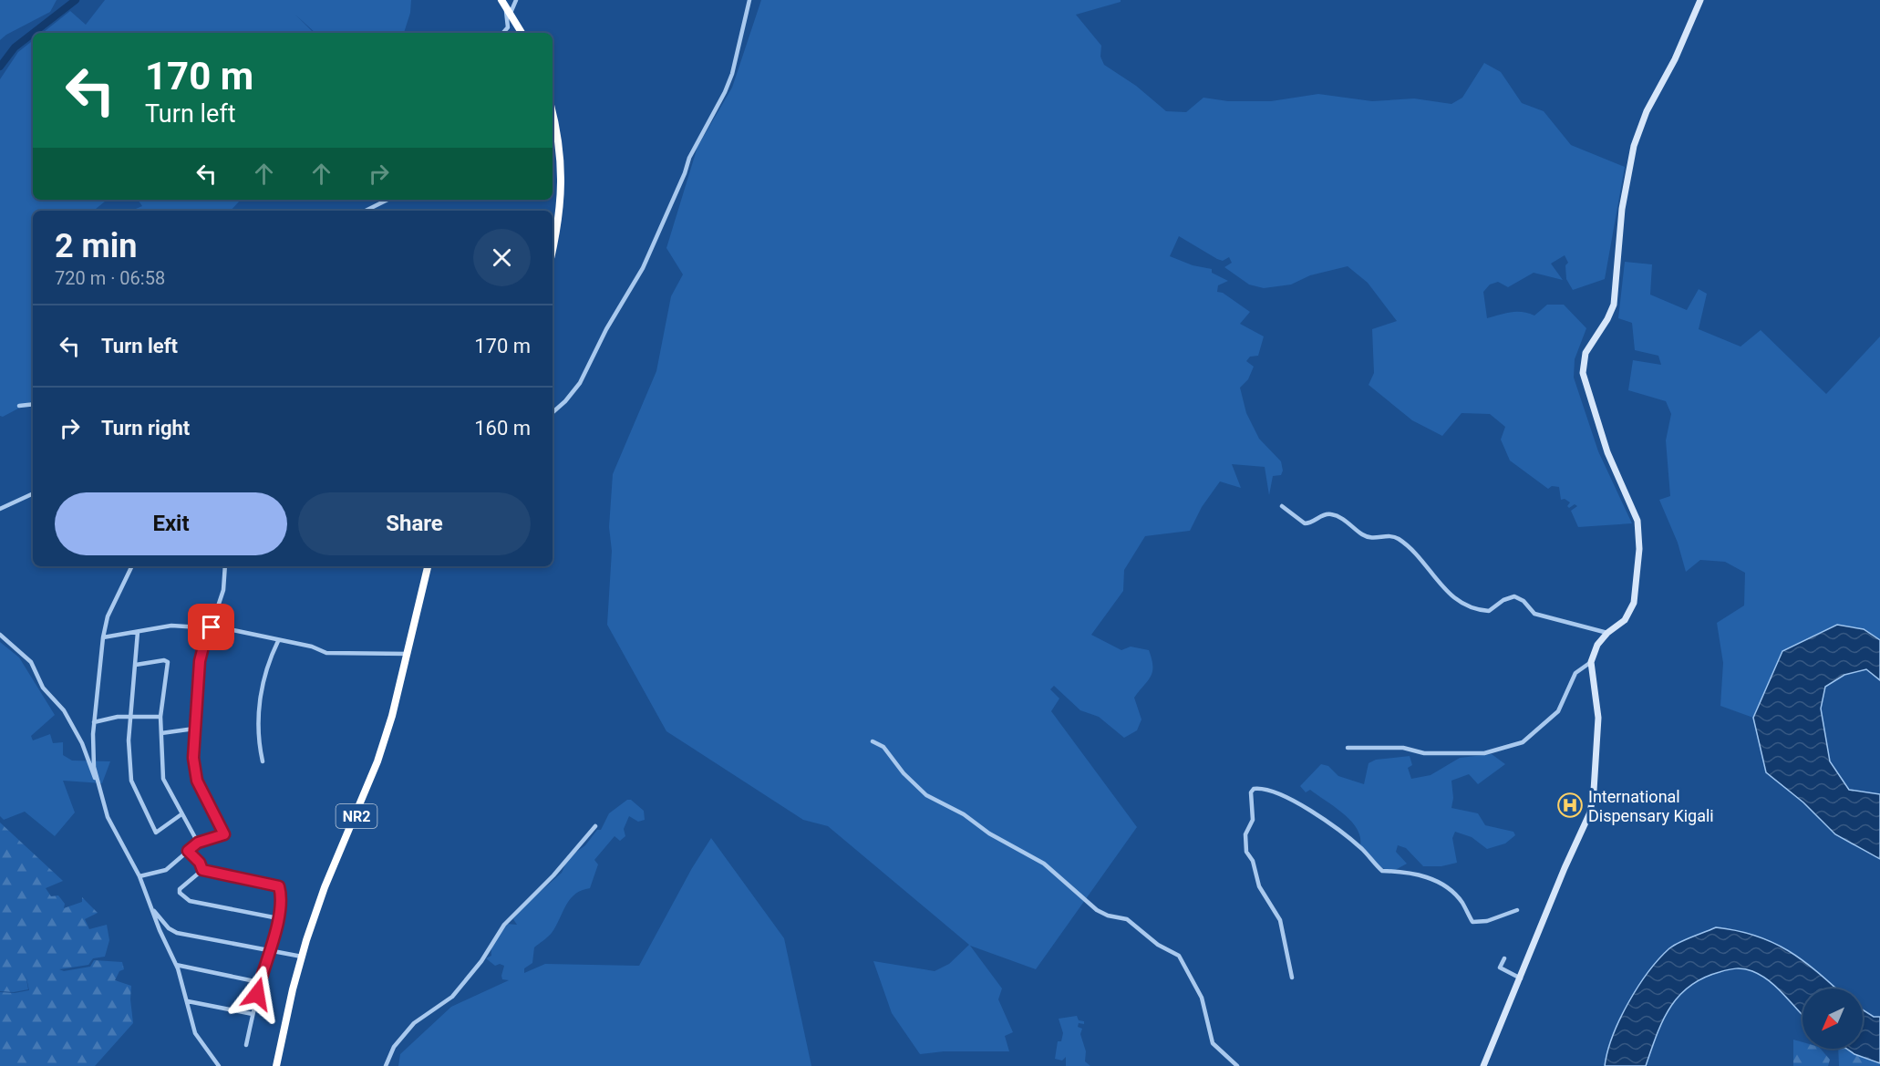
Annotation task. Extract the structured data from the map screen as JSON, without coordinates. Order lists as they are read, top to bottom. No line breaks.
{"streets":{"highway":["NR2"]},"places":{"hospital":["International Dispensary Kigali"]},"north":"bottom left","page":{"turn":["170 m","Turn left"],"heading":["2 min","720 m · 06:58"],"list":[{"name":"Turn left","value":"170 m"},{"name":"Turn right","value":"160 m"}],"buttons":["Exit","Share"]}}
